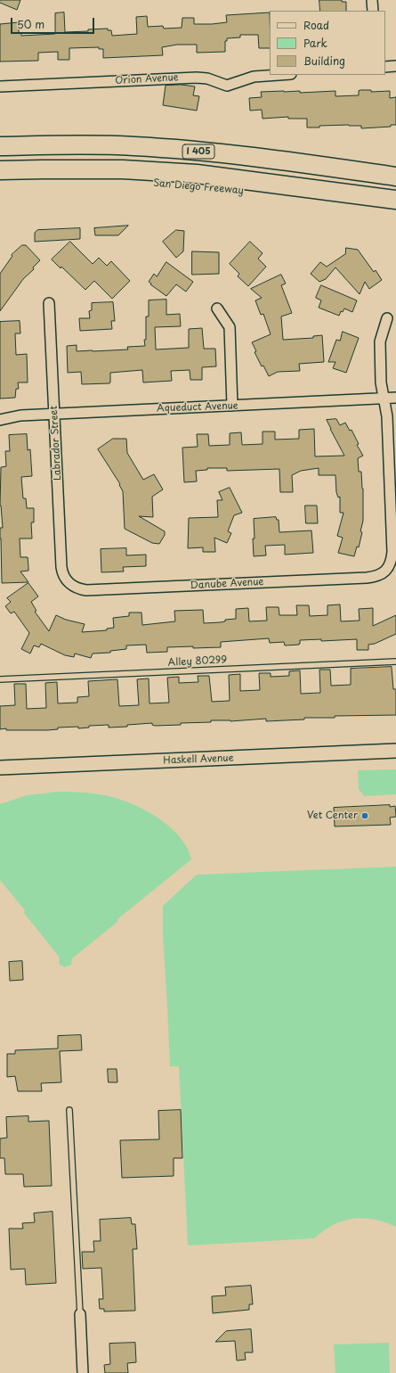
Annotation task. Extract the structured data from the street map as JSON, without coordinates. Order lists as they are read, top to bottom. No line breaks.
{"streets":{"highway":["I 405","San Diego Freeway"],"main road":["Haskell Avenue"],"street":["Orion Avenue","Aqueduct Avenue","Labrador Street","Danube Avenue"],"lane":["Alley 80299"]},"crossings":[["Aqueduct Avenue","Labrador Street"],["Aqueduct Avenue","Danube Avenue"],["Labrador Street","Danube Avenue"]],"places":["Vet Center"],"legend":["Road","Park","Building"],"scale_bar":"50 m"}
